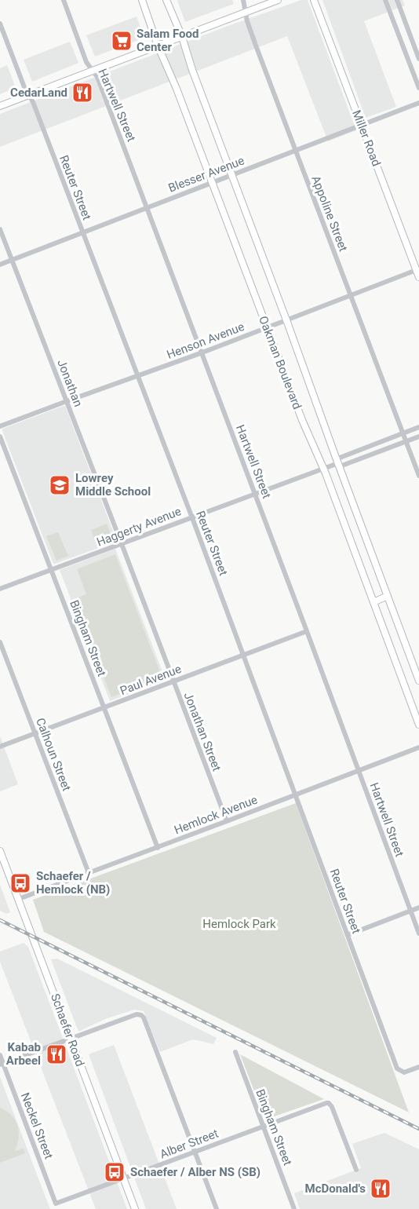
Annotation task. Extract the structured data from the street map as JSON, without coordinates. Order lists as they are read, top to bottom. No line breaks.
{"streets":{"street":["Hartwell Street","Miller Road","Blesser Avenue","Reuter Street","Appoline Street","Henson Avenue","Oakman Boulevard","Jonathan","Haggerty Avenue","Bingham Street","Paul Avenue","Jonathan Street","Calhoun Street","Hemlock Avenue","Schaefer Road","Neckel Street","Alber Street"]},"crossings":[["Hartwell Street","Blesser Avenue"],["Hartwell Street","Henson Avenue"],["Hartwell Street","Haggerty Avenue"],["Hartwell Street","Paul Avenue"],["Hartwell Street","Hemlock Avenue"],["Miller Road","Blesser Avenue"],["Miller Road","Henson Avenue"],["Blesser Avenue","Reuter Street"],["Blesser Avenue","Appoline Street"],["Blesser Avenue","Oakman Boulevard"],["Blesser Avenue","Jonathan"],["Reuter Street","Henson Avenue"],["Reuter Street","Haggerty Avenue"],["Reuter Street","Paul Avenue"],["Reuter Street","Hemlock Avenue"],["Appoline Street","Henson Avenue"],["Appoline Street","Haggerty Avenue"],["Henson Avenue","Oakman Boulevard"],["Henson Avenue","Jonathan"],["Oakman Boulevard","Haggerty Avenue"],["Jonathan","Haggerty Avenue"],["Jonathan","Jonathan Street"],["Haggerty Avenue","Bingham Street"],["Haggerty Avenue","Jonathan Street"],["Bingham Street","Paul Avenue"],["Bingham Street","Hemlock Avenue"],["Bingham Street","Alber Street"],["Paul Avenue","Jonathan Street"],["Paul Avenue","Calhoun Street"],["Jonathan Street","Hemlock Avenue"],["Calhoun Street","Hemlock Avenue"],["Hemlock Avenue","Schaefer Road"],["Schaefer Road","Alber Street"],["Neckel Street","Alber Street"]],"parks":["Hemlock Park"],"places":{"supermarket":["Salam Food Center"],"restaurant":["CedarLand","Kabab Arbeel","McDonald's"],"school or university":["Lowrey Middle School"],"bus stop":["Schaefer / Hemlock (NB)","Schaefer / Alber NS (SB)"]}}
